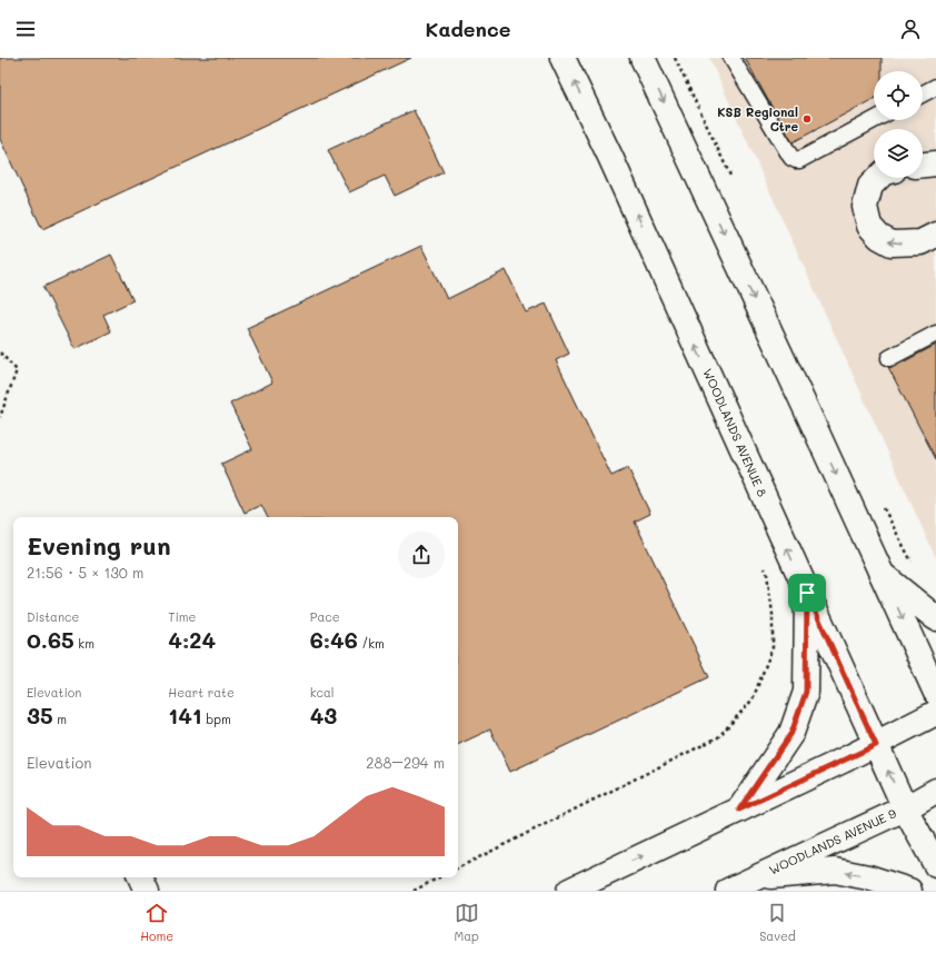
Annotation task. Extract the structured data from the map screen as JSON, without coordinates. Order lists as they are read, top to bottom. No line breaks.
{"streets":{"main road":["WOODLANDS AVENUE 8","WOODLANDS AVENUE 9"]},"crossings":[["WOODLANDS AVENUE 8","WOODLANDS AVENUE 9"]],"places":["KSB Regional Ctre"],"page":{"header":"Kadence","heading":["Evening run","21:56 · 5 × 130 m"],"stats":[["Distance","0.65 km"],["Time","4:24"],["Pace","6:46 /km"],["Elevation","35 m"],["Heart rate","141 bpm"],["kcal","43"]],"chart":["Elevation","288–294 m"],"tabs":["Home","Map","Saved"]}}
